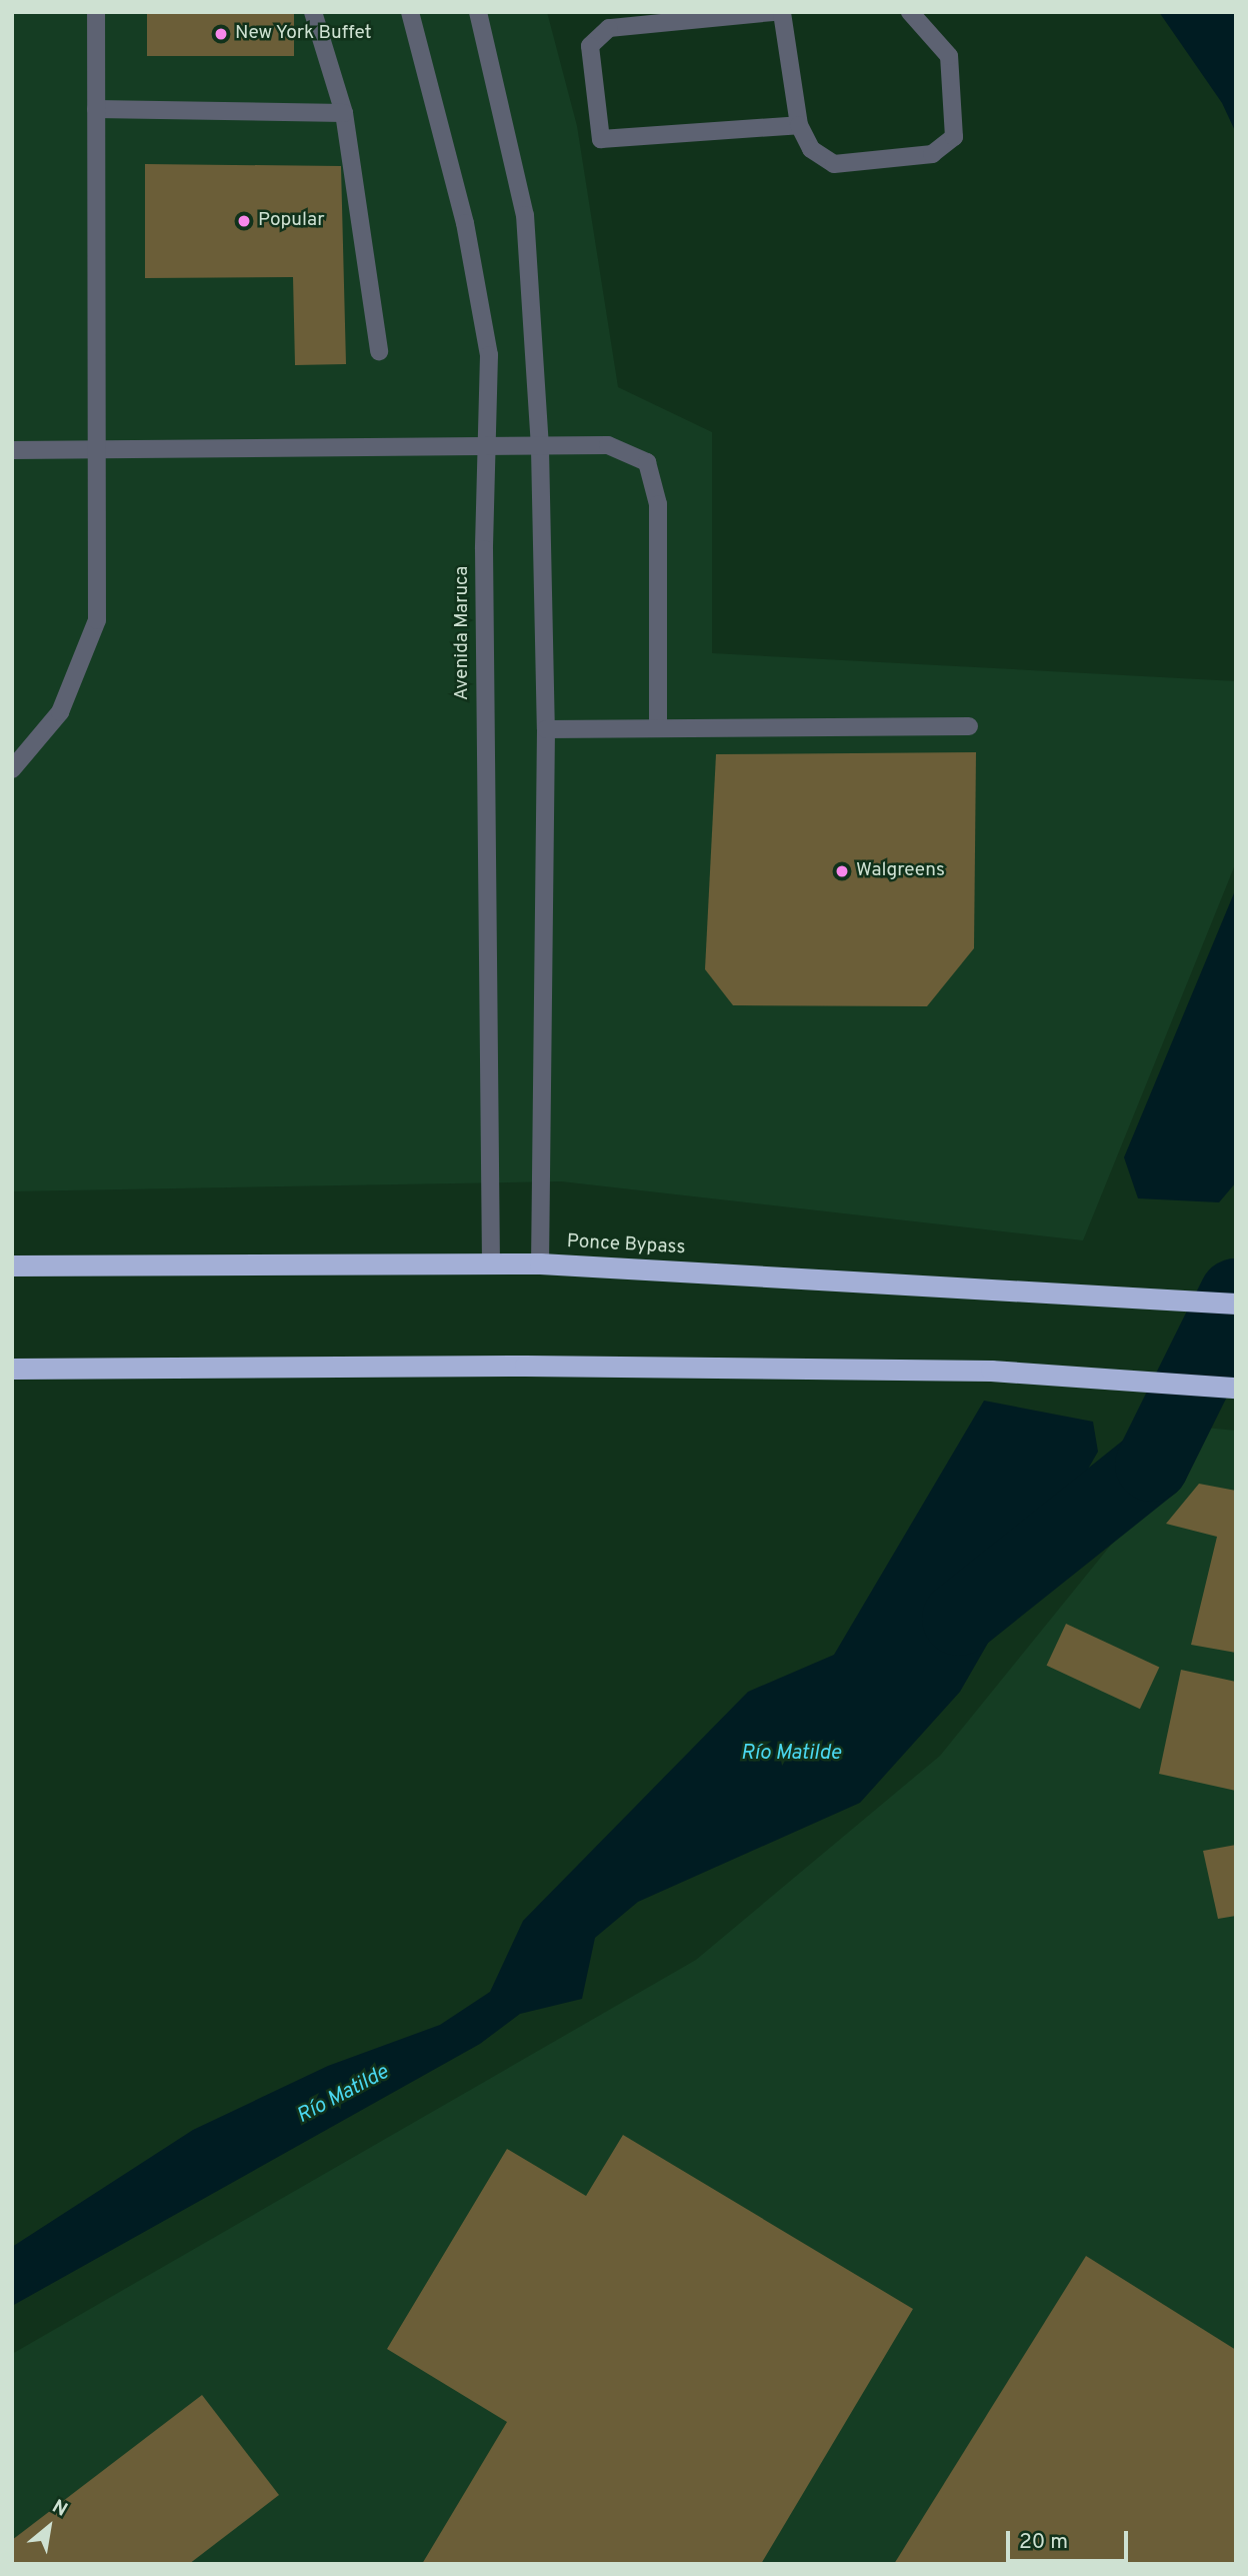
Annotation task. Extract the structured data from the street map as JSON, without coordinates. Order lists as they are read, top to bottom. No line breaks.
{"streets":{"highway":["Ponce Bypass"],"street":["Avenida Maruca"]},"crossings":[["Avenida Maruca","Ponce Bypass"]],"water":["Río Matilde"],"places":["New York Buffet","Popular","Walgreens"],"scale_bar":"20 m","north":"top right"}
